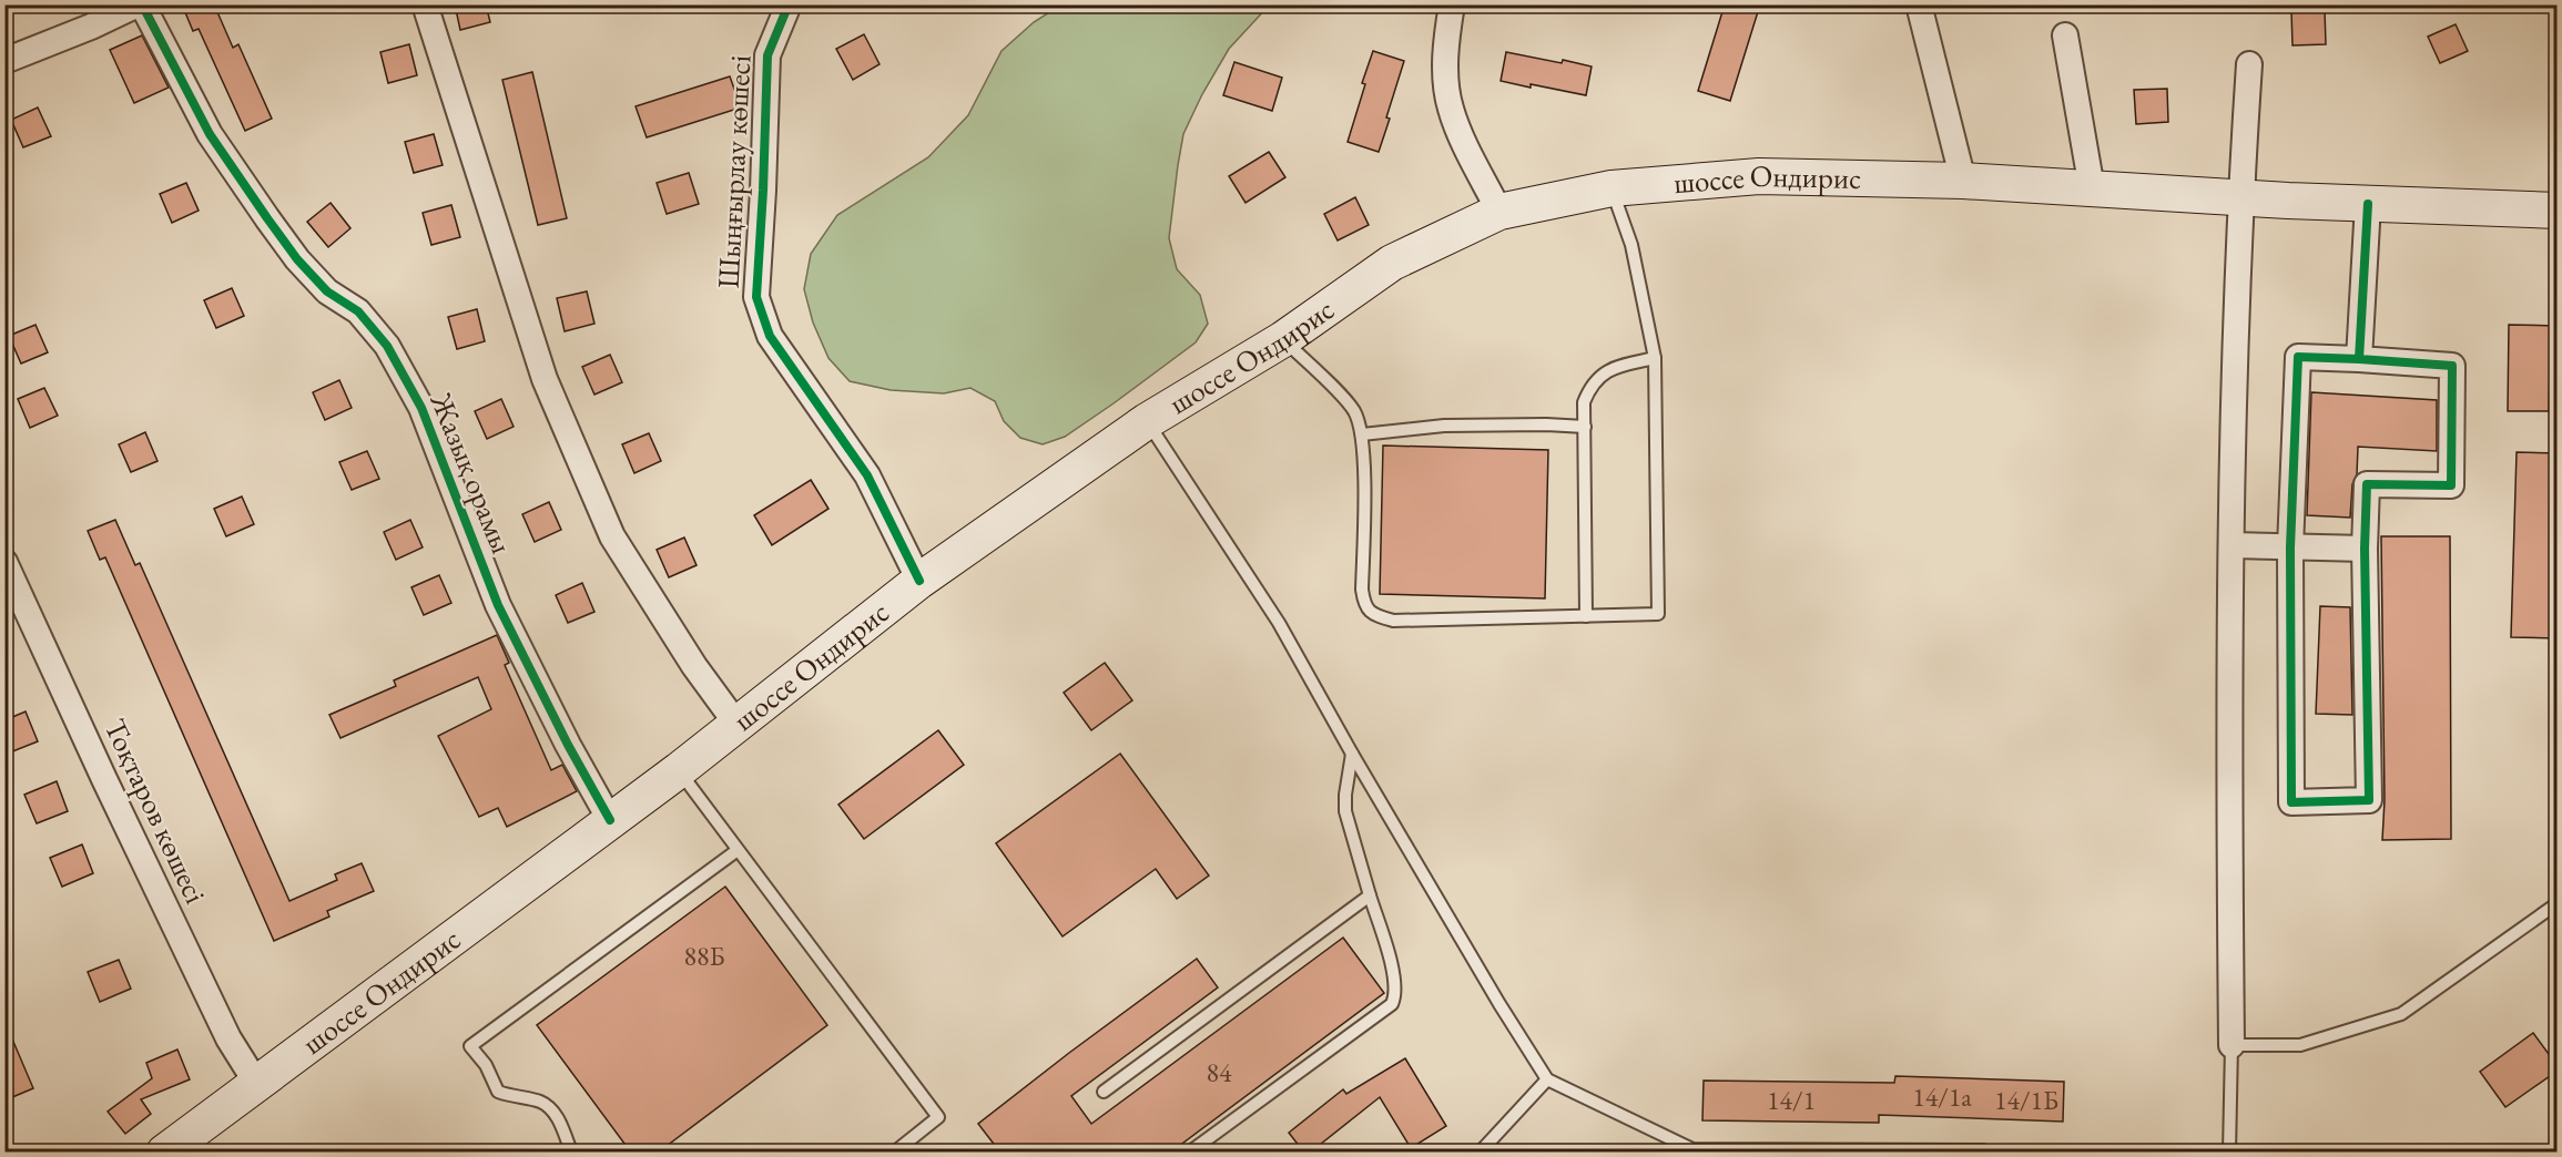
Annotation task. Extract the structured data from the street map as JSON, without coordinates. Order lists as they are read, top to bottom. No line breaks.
{"streets":{"main road":["шоссе Ондирис"],"street":["Шыңғырлау көшесі","Жазық орамы","Тоқтаров көшесі"]},"crossings":[["Шыңғырлау көшесі","шоссе Ондирис"],["шоссе Ондирис","Жазық орамы"],["шоссе Ондирис","Тоқтаров көшесі"]],"house_numbers":["88Б","84","14/1а","14/1","14/1Б"]}
